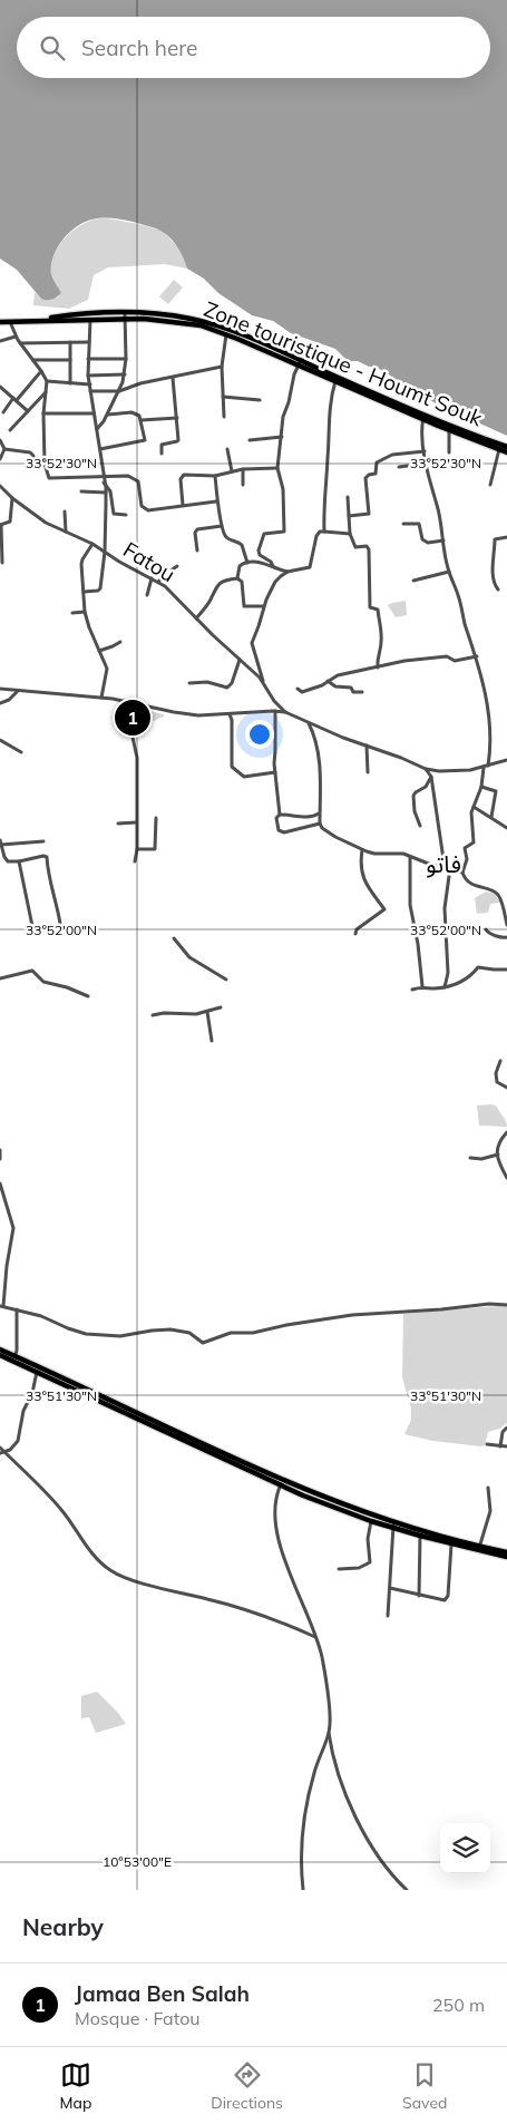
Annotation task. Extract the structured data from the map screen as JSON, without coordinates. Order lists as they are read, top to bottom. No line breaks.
{"streets":{"main road":["Zone touristique - Houmt Souk"],"street":["Fatou"]},"districts":["فاتو"],"page":{"search":"Search here","pins":"1","heading":"Nearby","list":[{"mark":"1","name":"Jamaa Ben Salah","note":"Mosque · Fatou","value":"250 m"}],"nav":["Map","Directions","Saved"]},"coordinates":["33°52'30\"N","33°52'00\"N","33°51'30\"N","10°53'00\"E"]}
